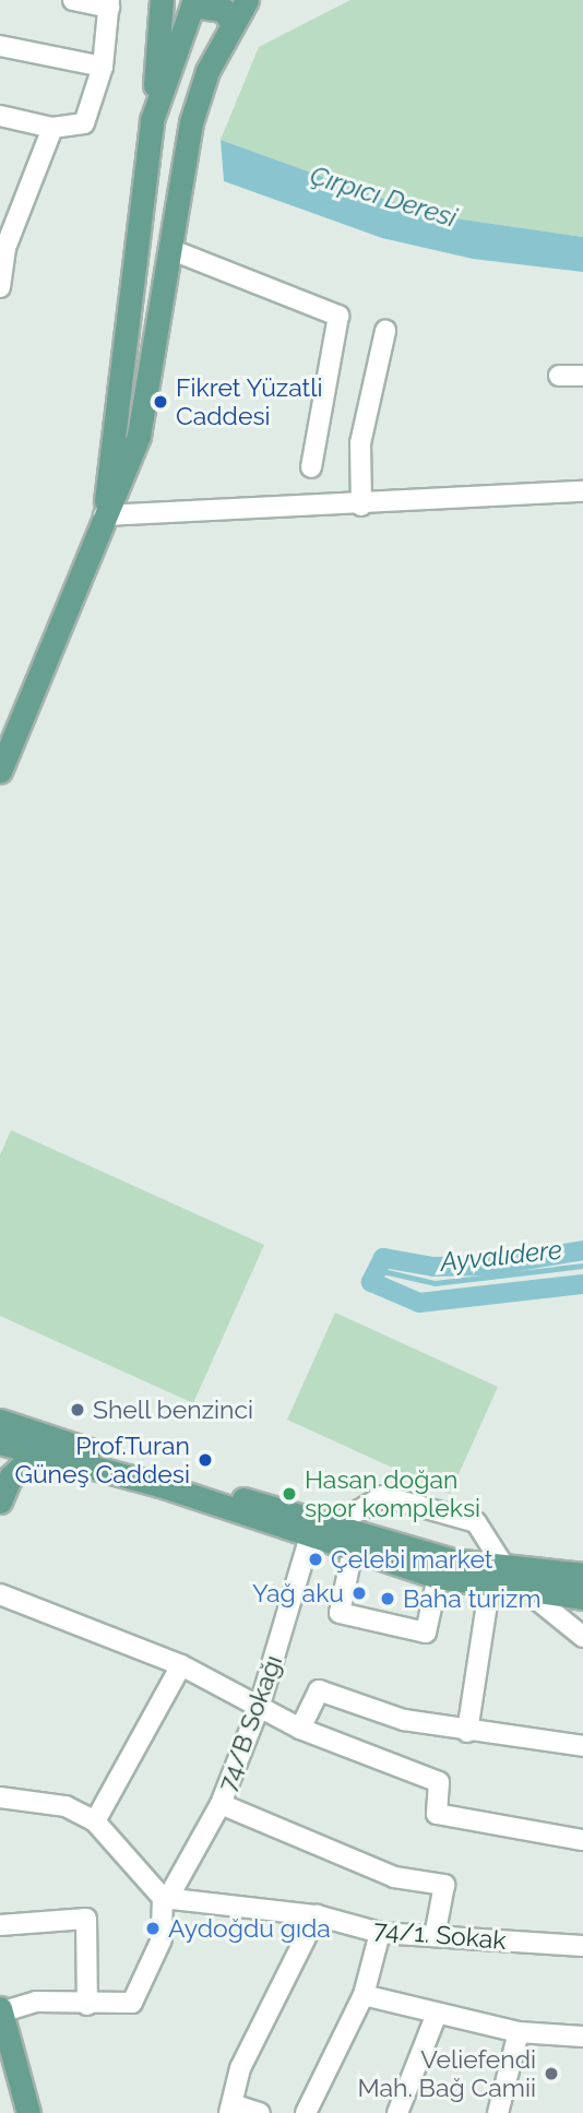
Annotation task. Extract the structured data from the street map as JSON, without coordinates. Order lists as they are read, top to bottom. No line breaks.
{"streets":{"street":["74/B Sokağı","74/1. Sokak"]},"crossings":[["74/B Sokağı","74/1. Sokak"]],"water":["Çırpıcı Deresi","Ayvalıdere"],"places":["Fikret Yüzatli Caddesi","Shell benzinci","Prof.Turan Güneş Caddesi","Hasan doğan spor kompleksi","Çelebi market","Yağ aku","Baha turizm","Aydoğdu gıda","Veliefendi Mah. Bağ Camii"]}
